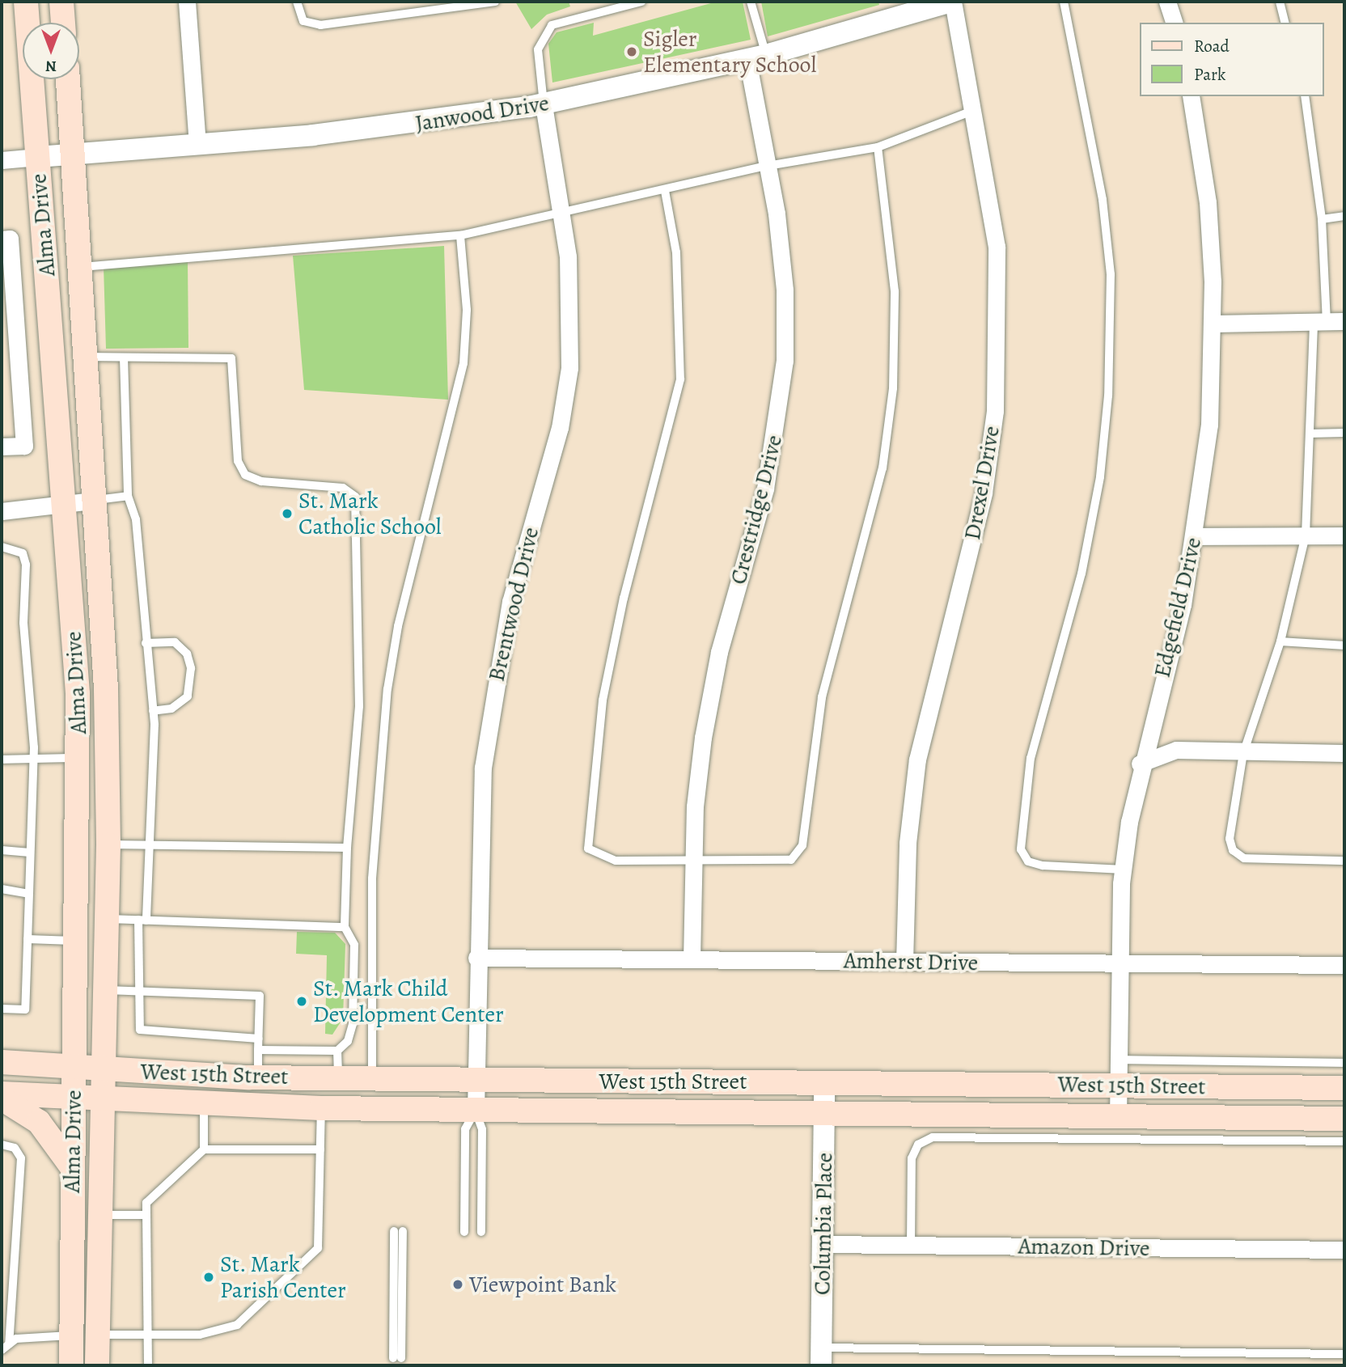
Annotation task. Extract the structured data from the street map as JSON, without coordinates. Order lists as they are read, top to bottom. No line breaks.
{"streets":{"main road":["Alma Drive","West 15th Street"],"street":["Janwood Drive","Drexel Drive","Crestridge Drive","Brentwood Drive","Edgefield Drive","Amherst Drive","Columbia Place","Amazon Drive"]},"crossings":[["Janwood Drive","Alma Drive"],["Janwood Drive","Drexel Drive"],["Janwood Drive","Crestridge Drive"],["Janwood Drive","Brentwood Drive"],["Alma Drive","West 15th Street"],["Drexel Drive","Amherst Drive"],["Crestridge Drive","Amherst Drive"],["Brentwood Drive","Amherst Drive"],["Brentwood Drive","West 15th Street"],["Edgefield Drive","Amherst Drive"],["Edgefield Drive","West 15th Street"],["West 15th Street","Columbia Place"],["Columbia Place","Amazon Drive"]],"places":["Sigler Elementary School","St. Mark Catholic School","St. Mark Child Development Center","St. Mark Parish Center","Viewpoint Bank"],"legend":["Road","Park"],"north":"bottom"}
